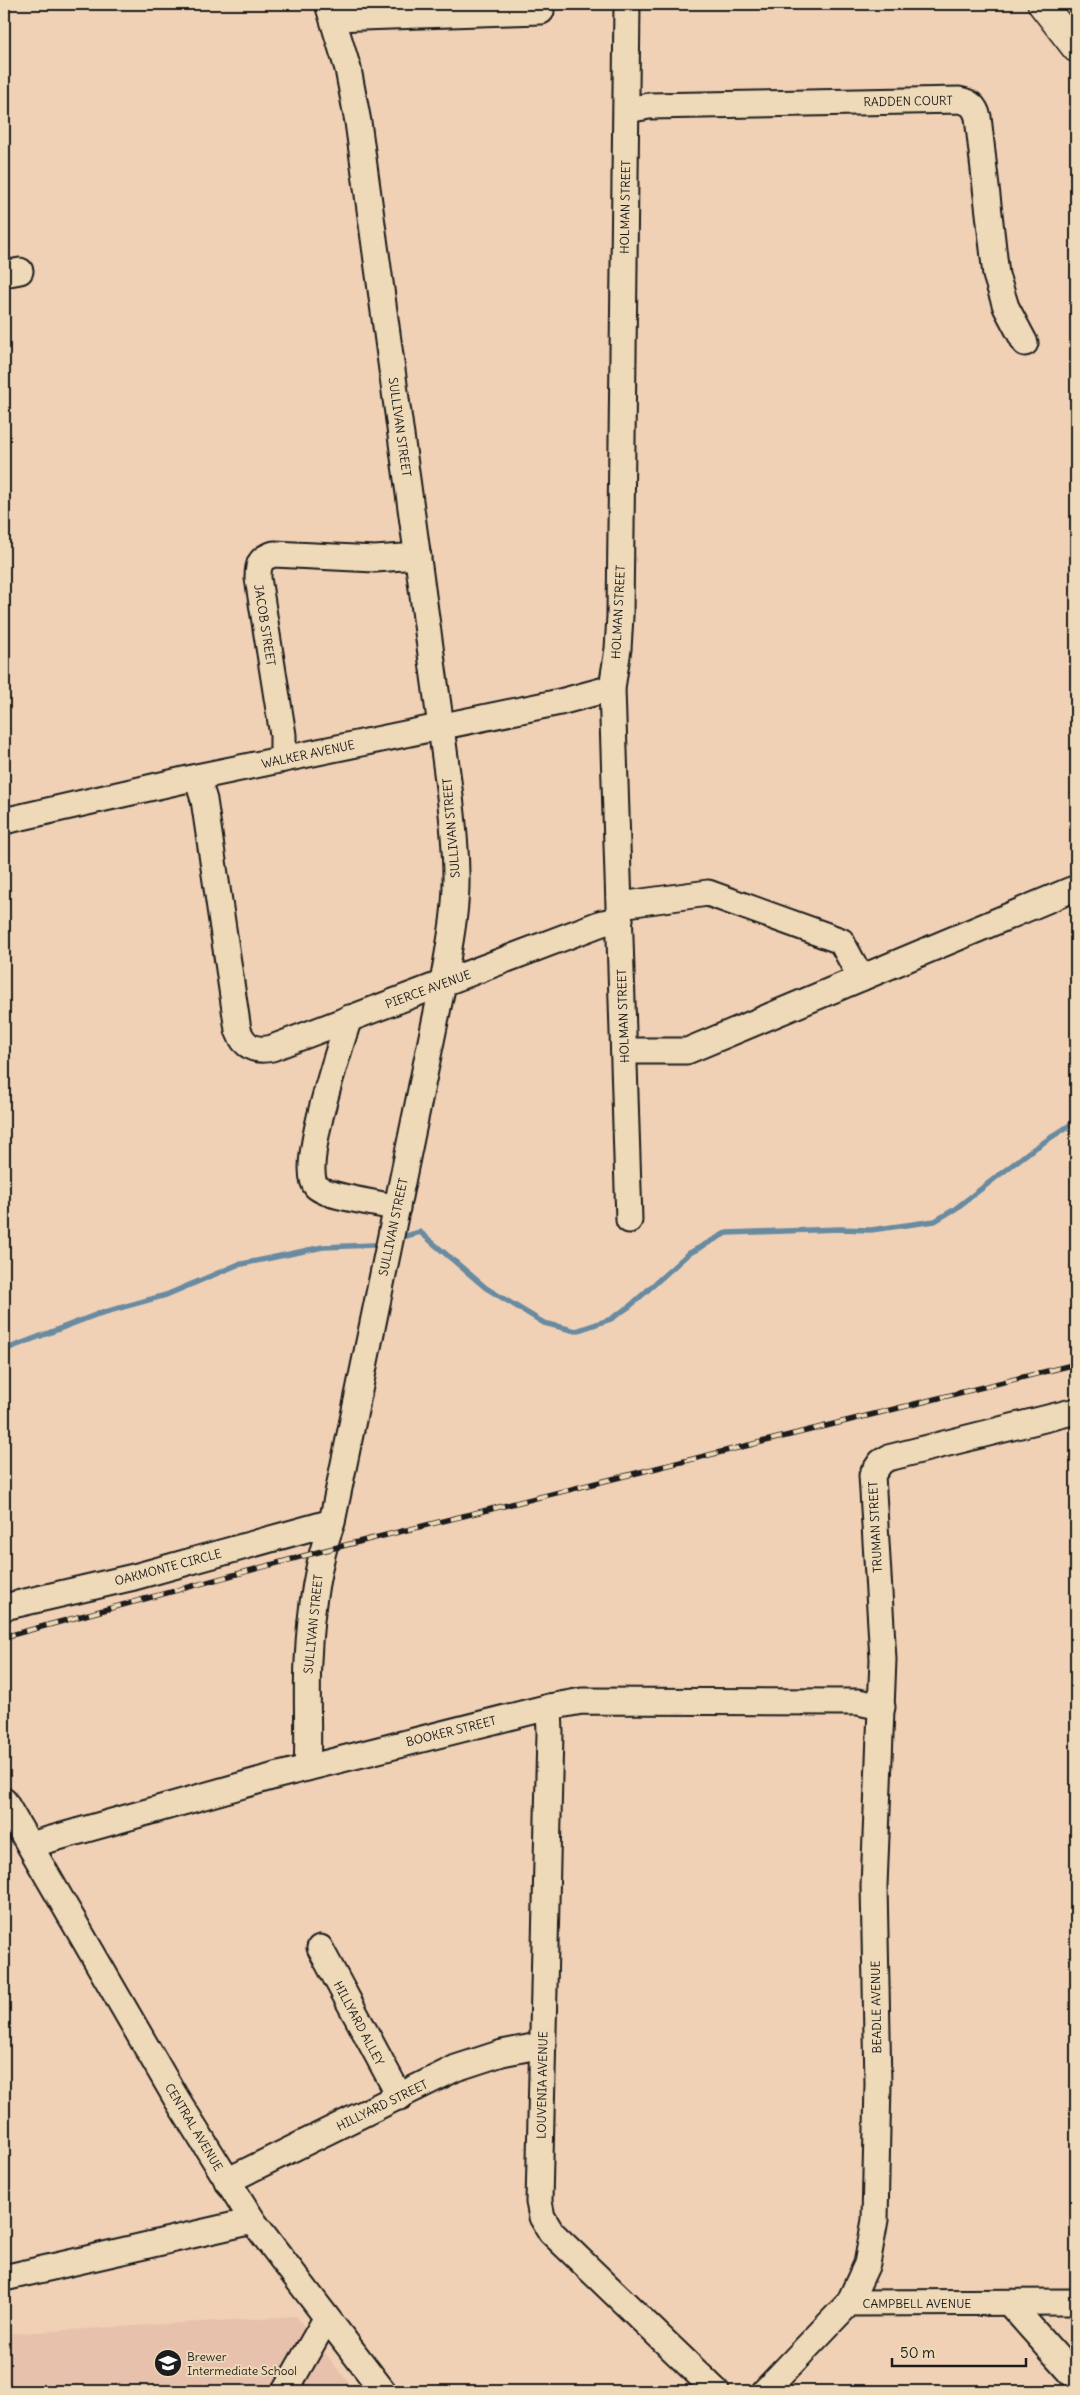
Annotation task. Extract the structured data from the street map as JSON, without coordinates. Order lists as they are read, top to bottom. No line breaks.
{"streets":{"street":["RADDEN COURT","HOLMAN STREET","SULLIVAN STREET","JACOB STREET","WALKER AVENUE","PIERCE AVENUE","TRUMAN STREET","OAKMONTE CIRCLE","BOOKER STREET","BEADLE AVENUE","HILLYARD ALLEY","LOUVENIA AVENUE","HILLYARD STREET","CENTRAL AVENUE","CAMPBELL AVENUE"]},"crossings":[["RADDEN COURT","HOLMAN STREET"],["HOLMAN STREET","WALKER AVENUE"],["HOLMAN STREET","PIERCE AVENUE"],["SULLIVAN STREET","JACOB STREET"],["SULLIVAN STREET","WALKER AVENUE"],["SULLIVAN STREET","PIERCE AVENUE"],["SULLIVAN STREET","OAKMONTE CIRCLE"],["SULLIVAN STREET","BOOKER STREET"],["JACOB STREET","WALKER AVENUE"],["WALKER AVENUE","PIERCE AVENUE"],["TRUMAN STREET","BOOKER STREET"],["TRUMAN STREET","BEADLE AVENUE"],["BOOKER STREET","BEADLE AVENUE"],["BOOKER STREET","LOUVENIA AVENUE"],["BOOKER STREET","CENTRAL AVENUE"],["BEADLE AVENUE","CAMPBELL AVENUE"],["HILLYARD ALLEY","HILLYARD STREET"],["LOUVENIA AVENUE","HILLYARD STREET"],["HILLYARD STREET","CENTRAL AVENUE"]],"places":{"school or university":["Brewer Intermediate School"]},"scale_bar":"50 m"}
